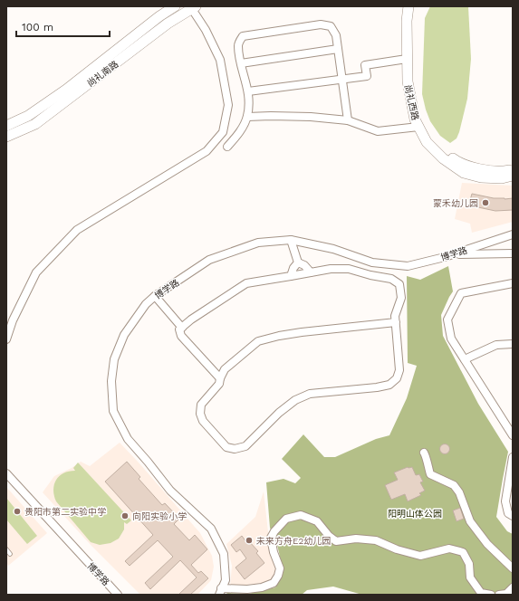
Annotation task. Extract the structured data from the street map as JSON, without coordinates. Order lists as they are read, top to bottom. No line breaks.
{"streets":{"street":["尚礼南路","尚礼西路","博学路"]},"parks":["阳明山体公园"],"places":["蒙禾幼儿园","贵阳市第二实验中学","向阳实验小学","未来方舟E2幼儿园"],"scale_bar":"100 m"}
